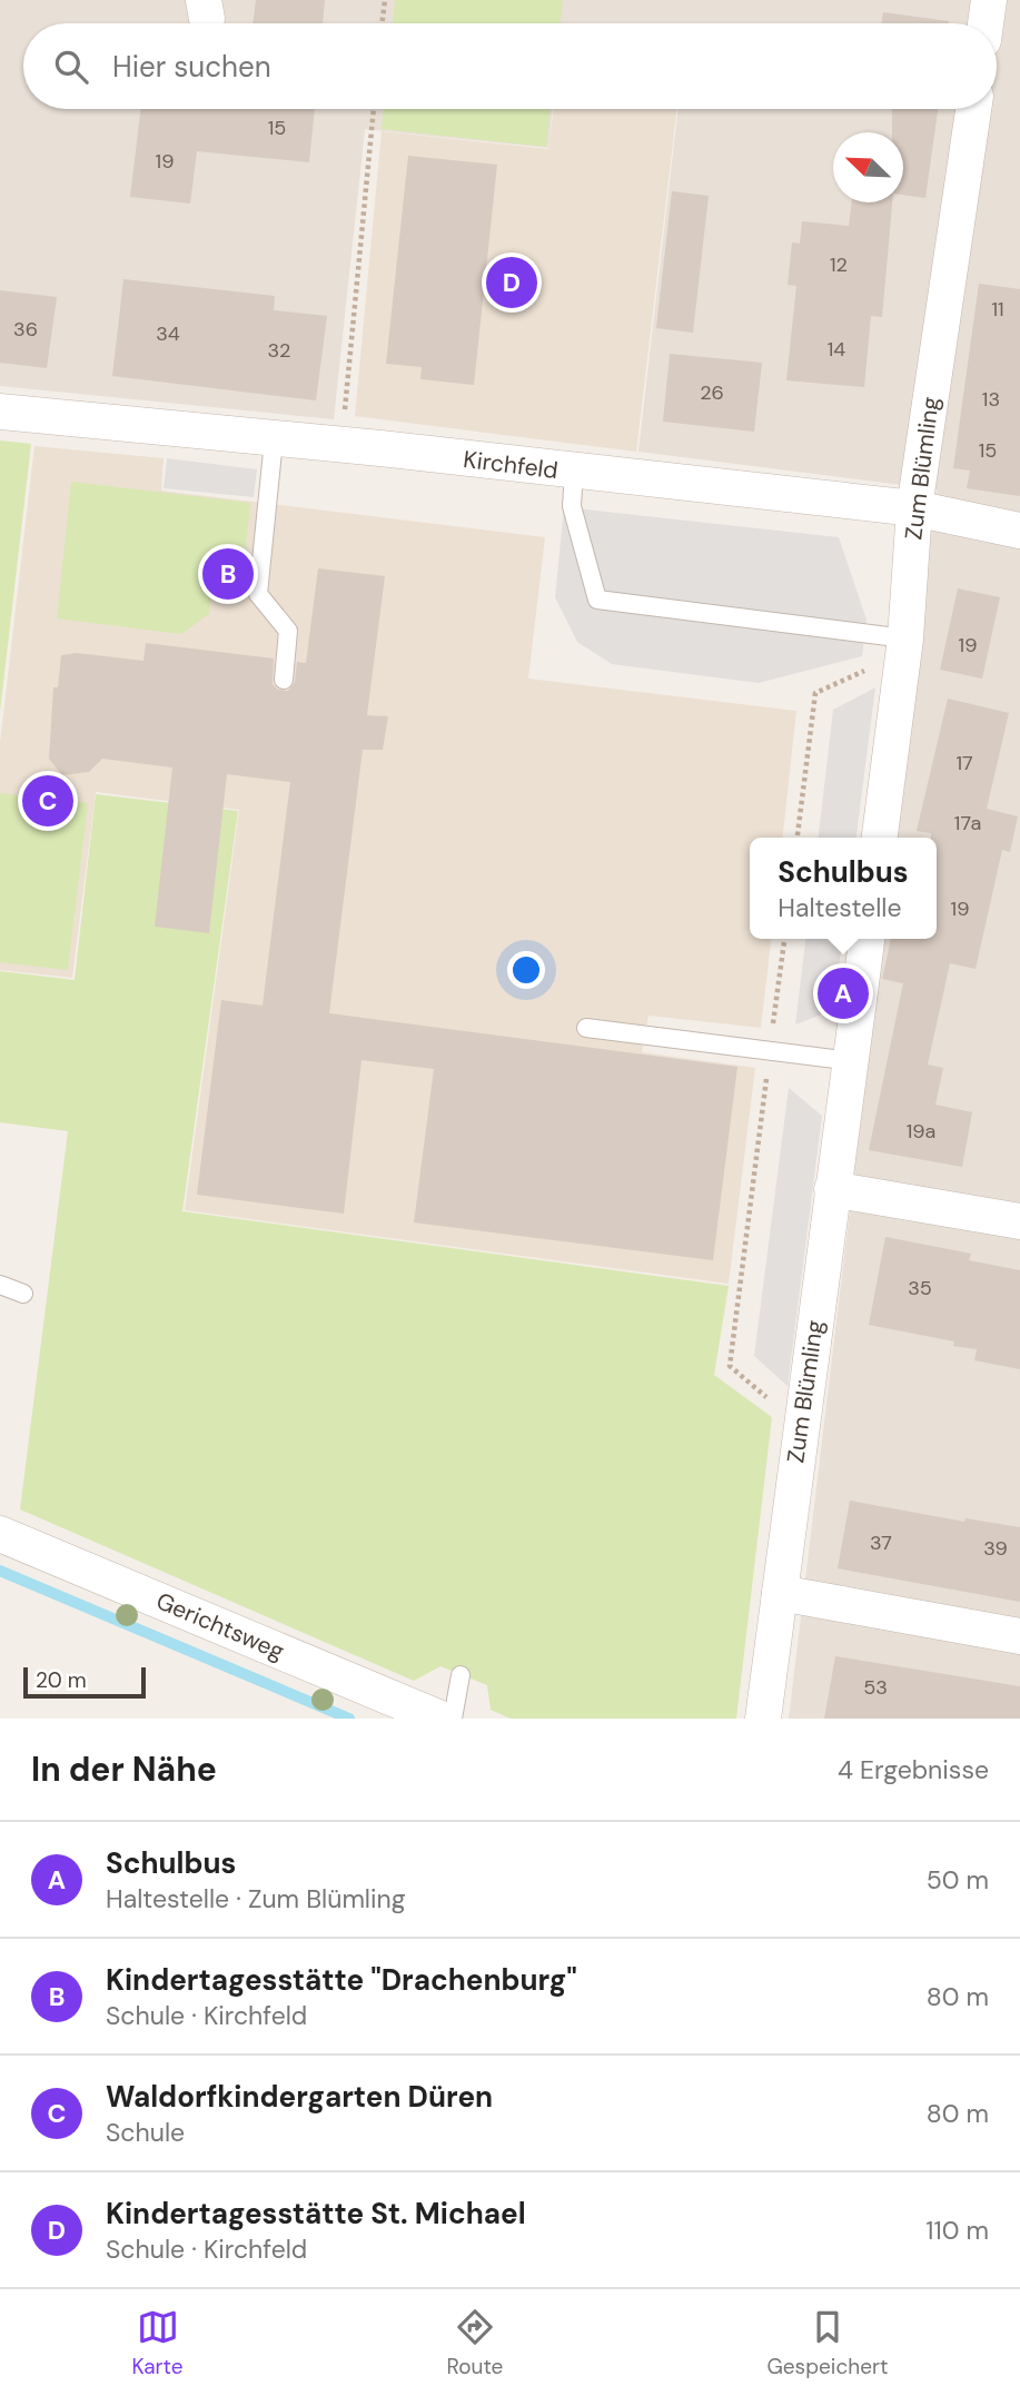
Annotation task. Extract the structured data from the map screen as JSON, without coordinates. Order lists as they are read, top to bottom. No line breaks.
{"streets":{"street":["Kirchfeld","Zum Blümling","Gerichtsweg"]},"crossings":[["Kirchfeld","Zum Blümling"]],"house_numbers":["15","19","12","11","36","34","14","32","26","13","15","19","17","17a","19","19a","35","37","39","53"],"scale_bar":"20 m","north":"top left","page":{"search":"Hier suchen","pins":["D","B","C","A"],"popup":["Schulbus","Haltestelle"],"scale":"20 m","heading":["In der Nähe","4 Ergebnisse"],"list":[{"mark":"A","name":"Schulbus","note":"Haltestelle · Zum Blümling","value":"50 m"},{"mark":"B","name":"Kindertagesstätte \"Drachenburg\"","note":"Schule · Kirchfeld","value":"80 m"},{"mark":"C","name":"Waldorfkindergarten Düren","note":"Schule","value":"80 m"},{"mark":"D","name":"Kindertagesstätte St. Michael","note":"Schule · Kirchfeld","value":"110 m"}],"nav":["Karte","Route","Gespeichert"]}}
